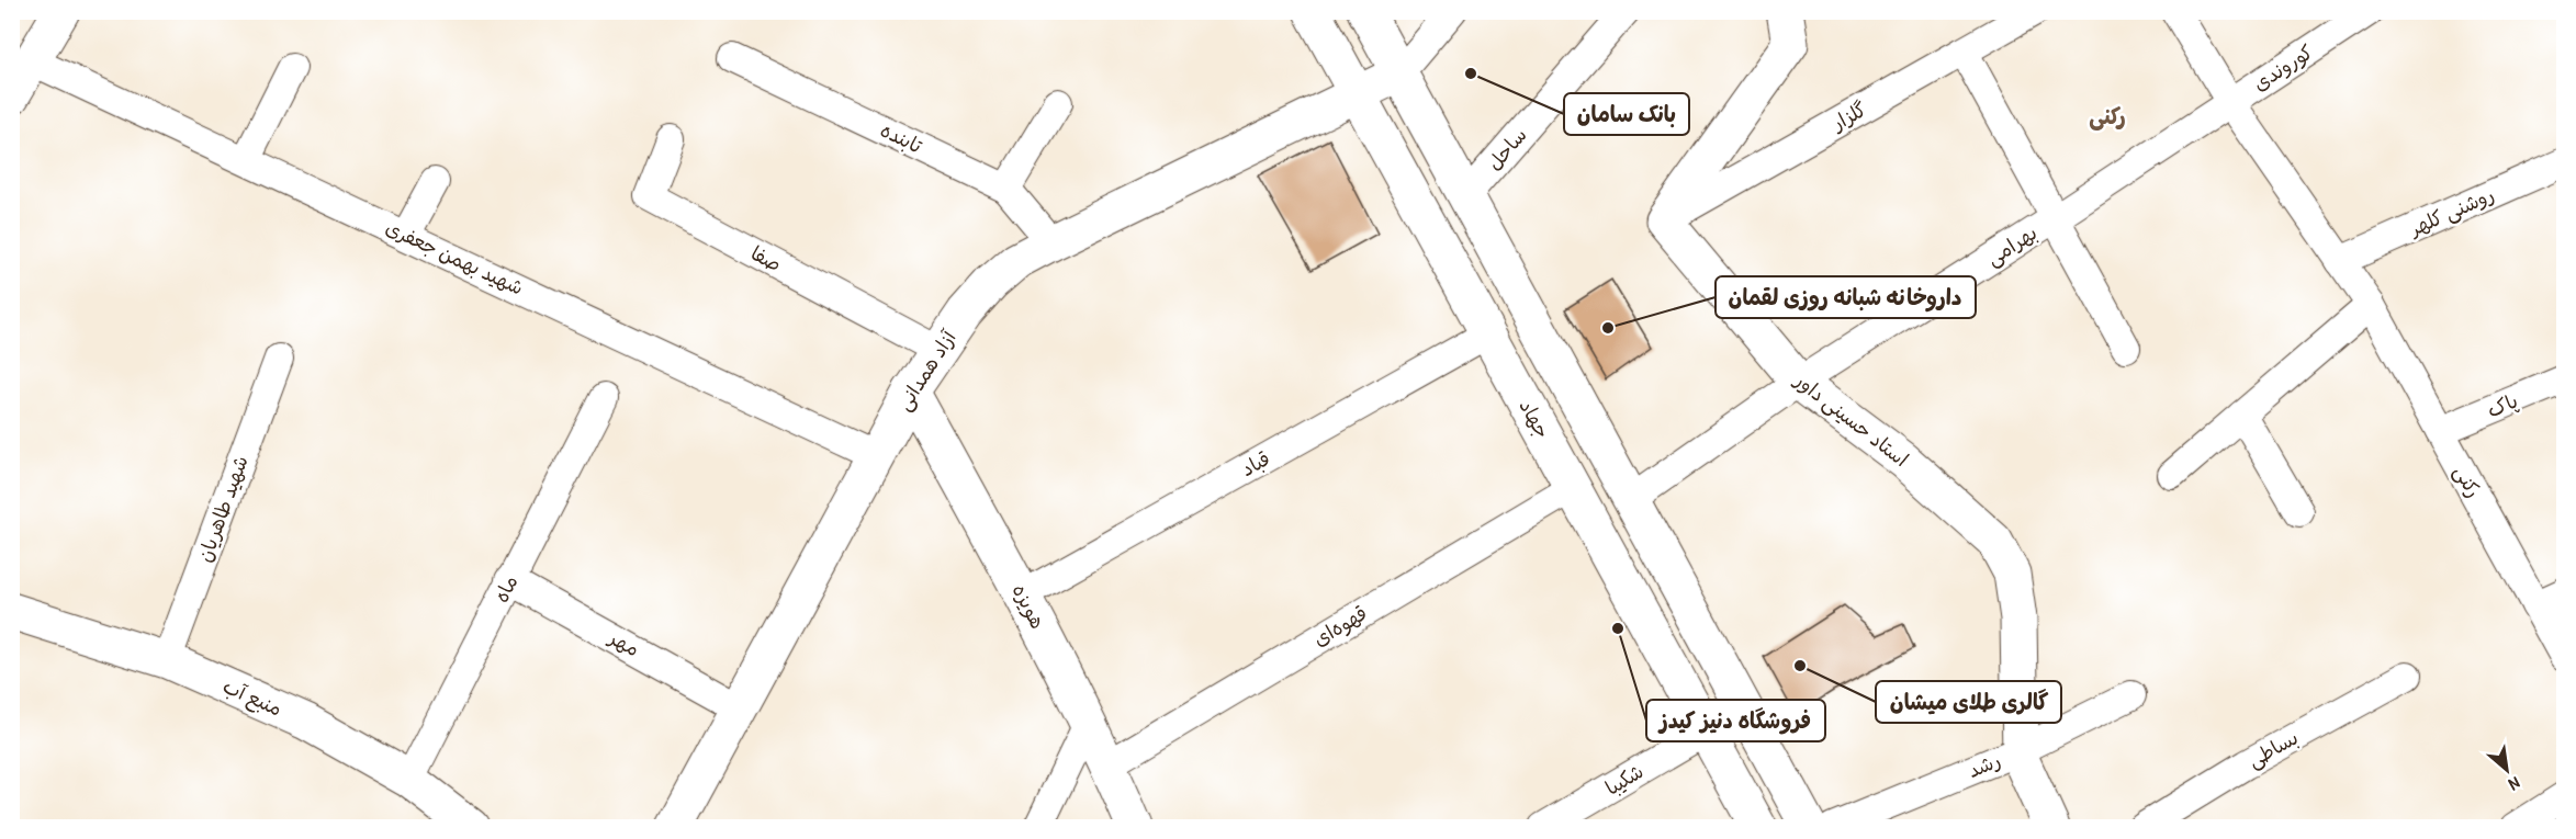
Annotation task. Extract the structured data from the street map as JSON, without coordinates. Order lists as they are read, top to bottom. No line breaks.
{"streets":{"street":["کوروندی","گلزار","تابنده","ساحل","روشنی کلهر","بهرامی","شهید بهمن جعفری","صفا","آزاد همدانی","پاک","جهاد","استاد حسینی داور","قباد","رکنی","شهید طاهریان","ماه","هویزه","قهوه‌ای","مهر","منبع آب","بساطی","رشد","شکیبا"]},"crossings":[["کوروندی","بهرامی"],["کوروندی","رکنی"],["گلزار","استاد حسینی داور"],["تابنده","آزاد همدانی"],["روشنی کلهر","رکنی"],["بهرامی","استاد حسینی داور"],["بهرامی","رکنی"],["شهید بهمن جعفری","آزاد همدانی"],["صفا","آزاد همدانی"],["آزاد همدانی","جهاد"],["آزاد همدانی","هویزه"],["آزاد همدانی","مهر"],["پاک","رکنی"],["جهاد","قباد"],["جهاد","قهوه‌ای"],["جهاد","شکیبا"],["استاد حسینی داور","رشد"],["قباد","هویزه"],["شهید طاهریان","منبع آب"],["ماه","مهر"],["ماه","منبع آب"],["هویزه","قهوه‌ای"]],"districts":["رکنی"],"places":["بانک سامان","داروخانه شبانه روزی لقمان","فروشگاه دنیز کیدز","گالری طلای میشان"],"north":"bottom right"}
